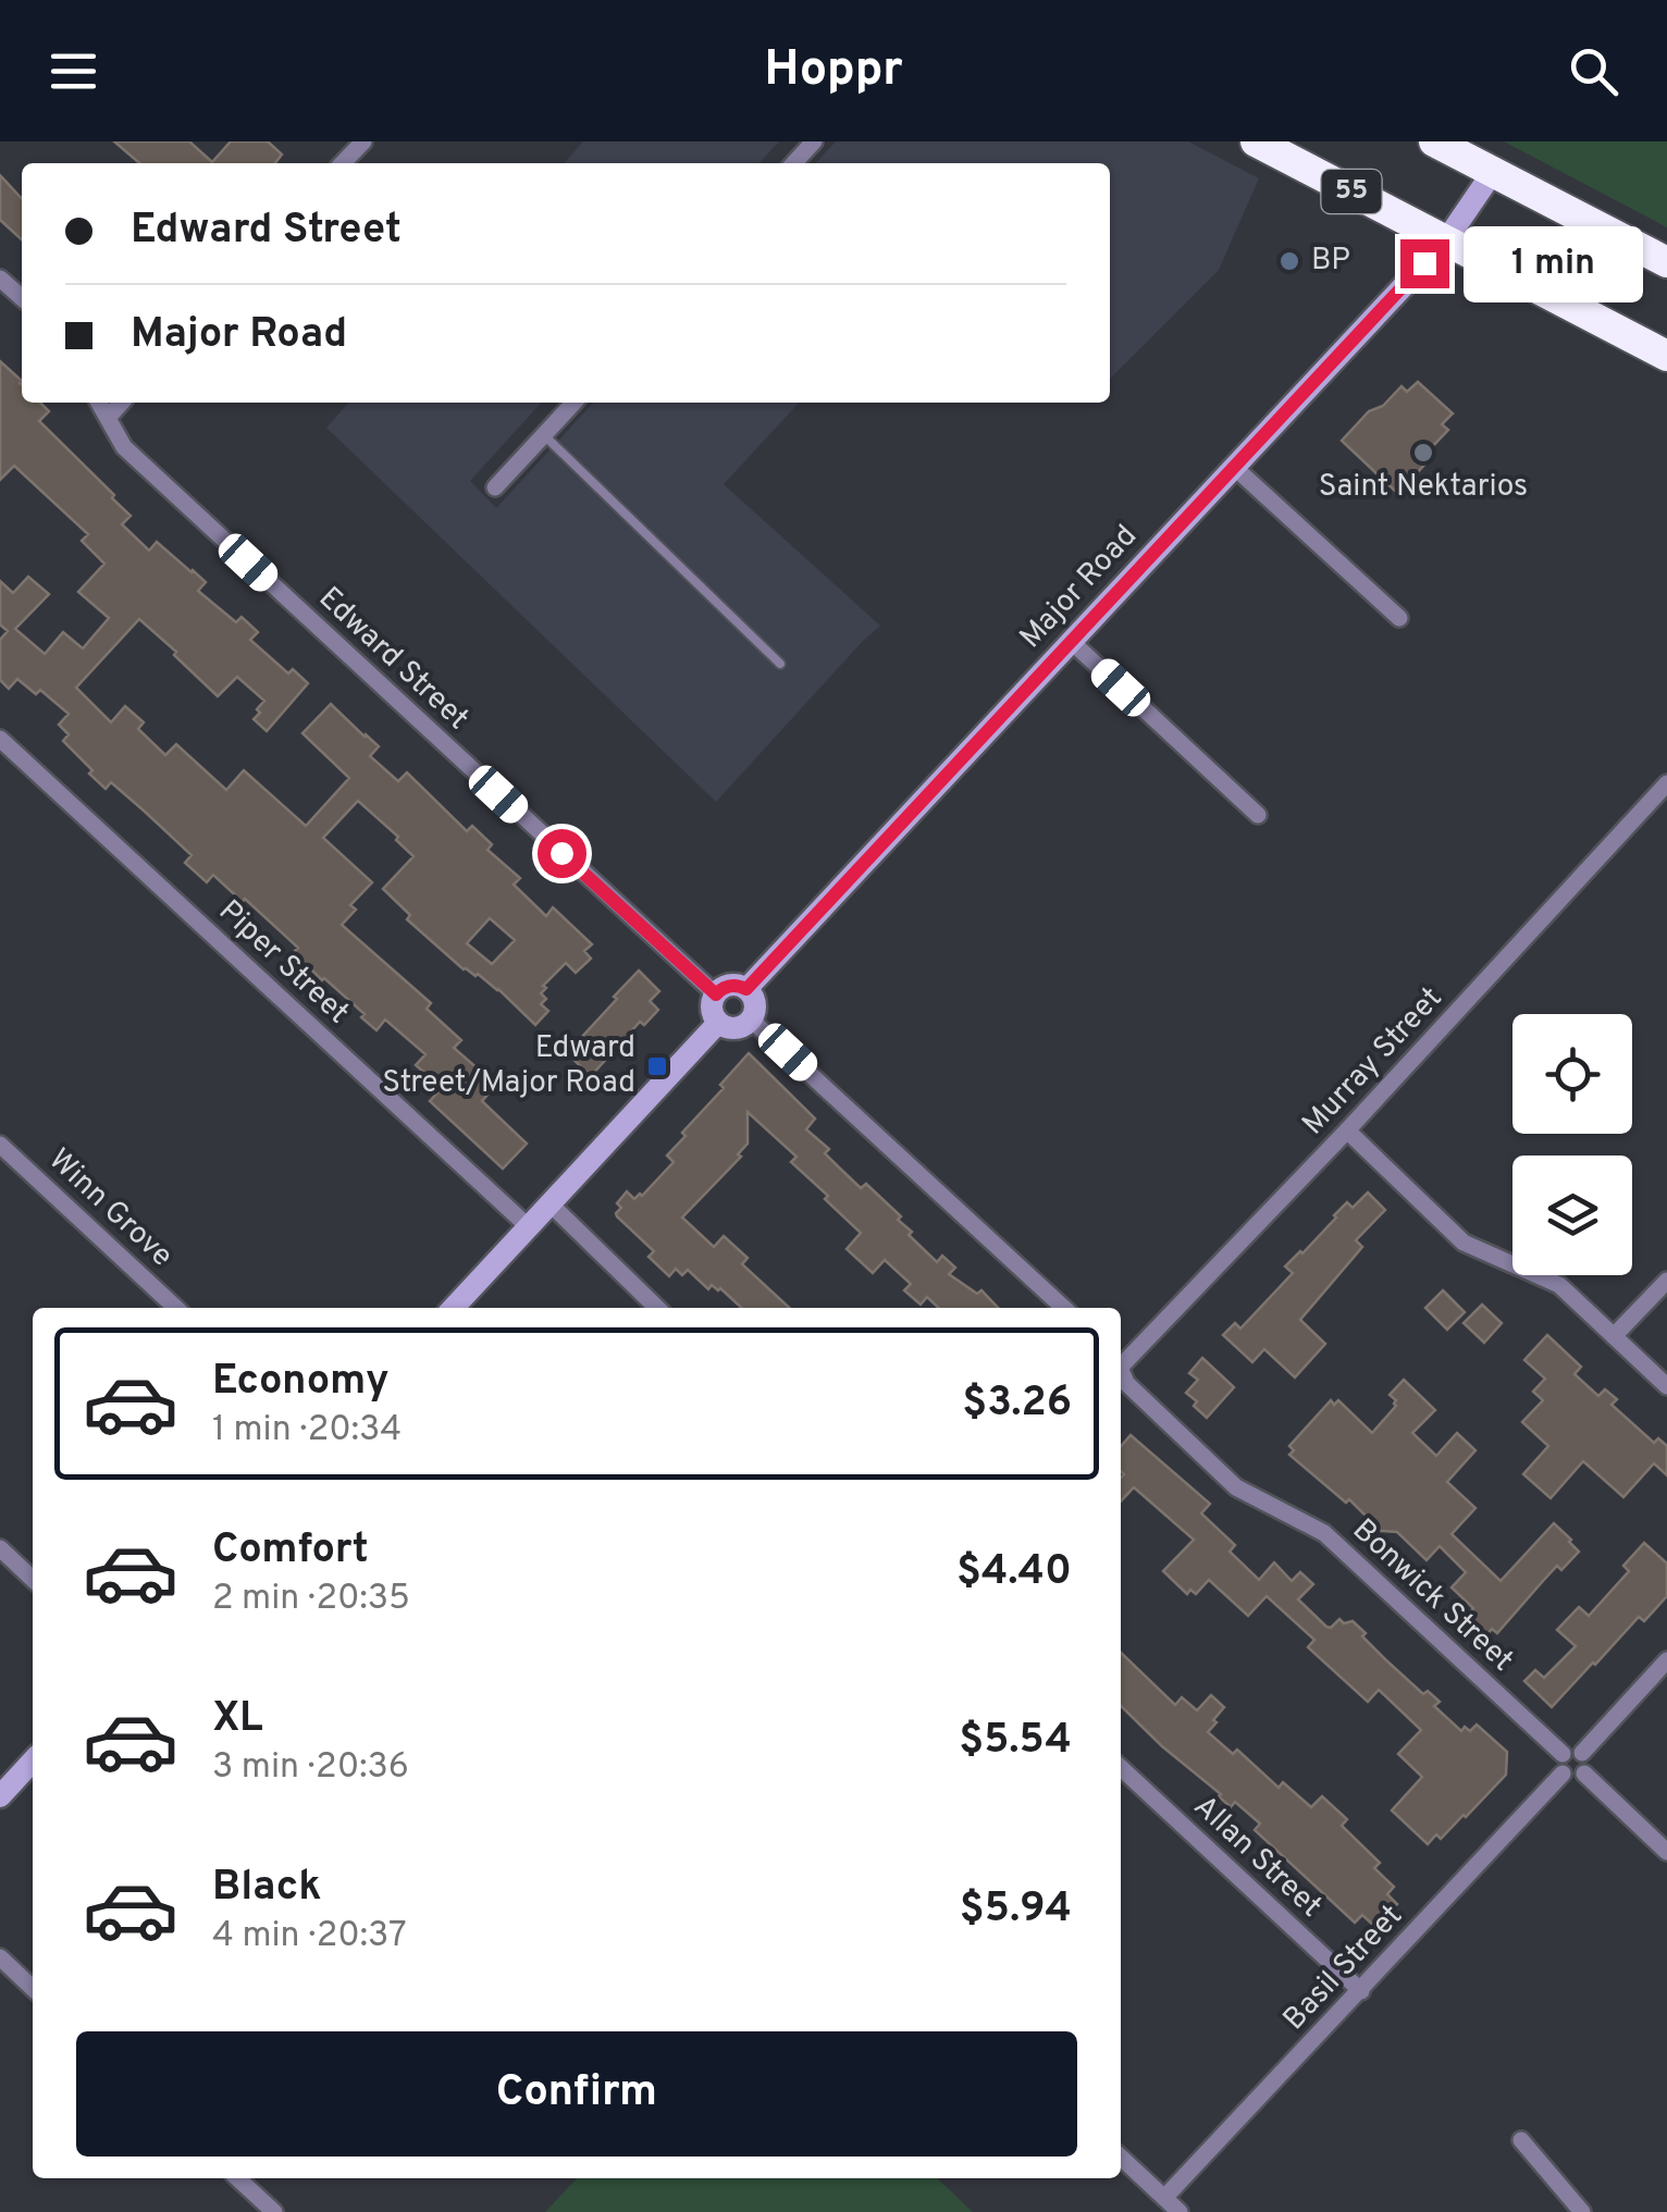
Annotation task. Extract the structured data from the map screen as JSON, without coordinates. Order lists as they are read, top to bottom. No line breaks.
{"streets":{"highway":["55"],"street":["Major Road","Edward Street","Piper Street","Murray Street","Winn Grove","Bonwick Street","Allan Street","Basil Street"]},"crossings":[["55","Major Road"],["Major Road","Edward Street"],["Bonwick Street","Basil Street"],["Allan Street","Basil Street"]],"places":{"other":["BP","Saint Nektarios"],"transit":["Edward Street/Major Road"]},"page":{"header":"Hoppr","banner":["Edward Street","Major Road"],"bubble":"1 min","list":[{"name":"Economy","note":"1 min · 20:34","value":"$3.26"},{"name":"Comfort","note":"2 min · 20:35","value":"$4.40"},{"name":"XL","note":"3 min · 20:36","value":"$5.54"},{"name":"Black","note":"4 min · 20:37","value":"$5.94"}],"buttons":"Confirm"}}
